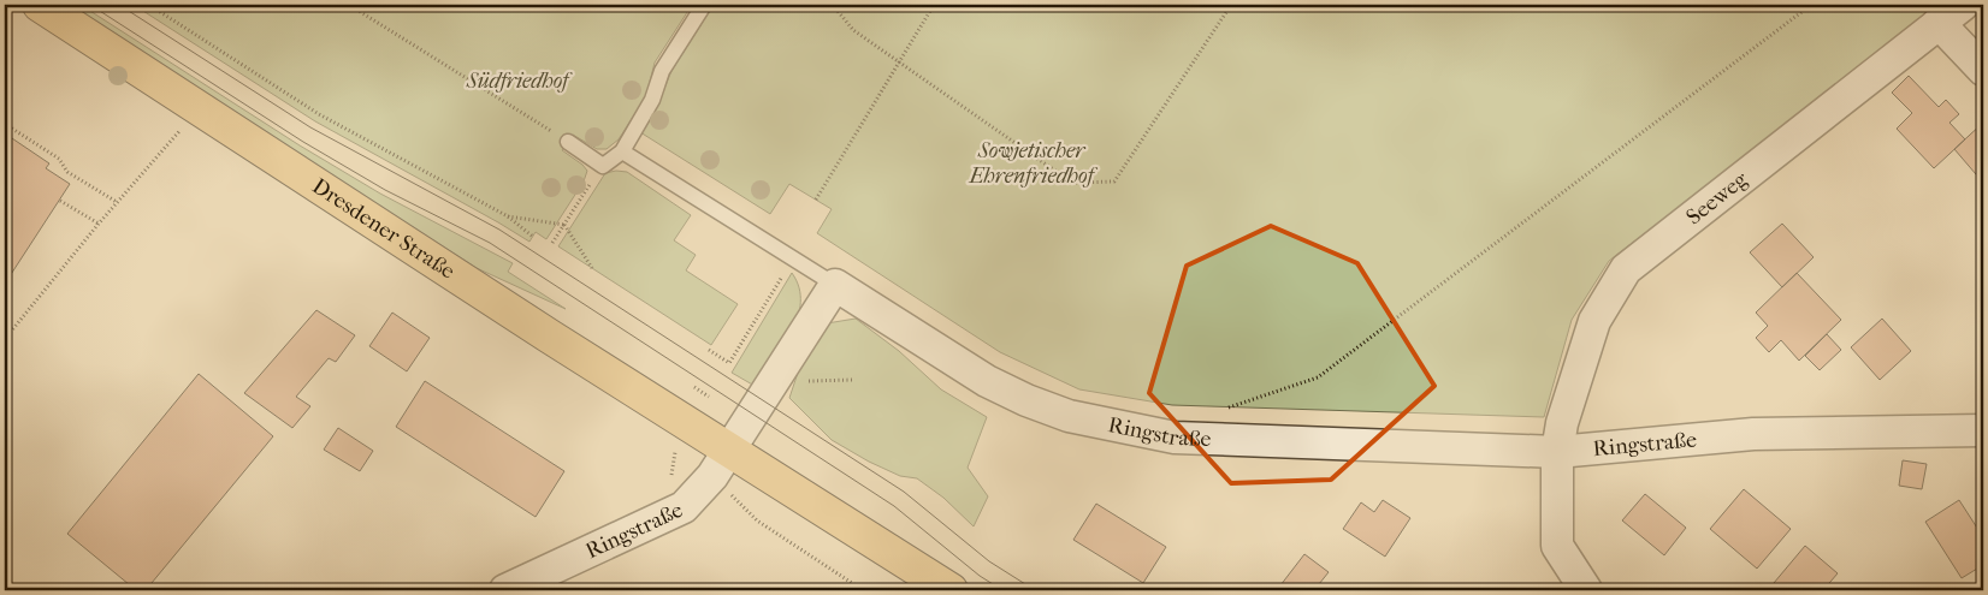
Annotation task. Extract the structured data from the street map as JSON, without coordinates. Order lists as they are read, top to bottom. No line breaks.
{"streets":{"main road":["Dresdener Straße"],"street":["Seeweg","Ringstraße"]},"crossings":[["Seeweg","Ringstraße"],["Dresdener Straße","Ringstraße"]],"parks":["Südfriedhof","Sowjetischer Ehrenfriedhof"]}
